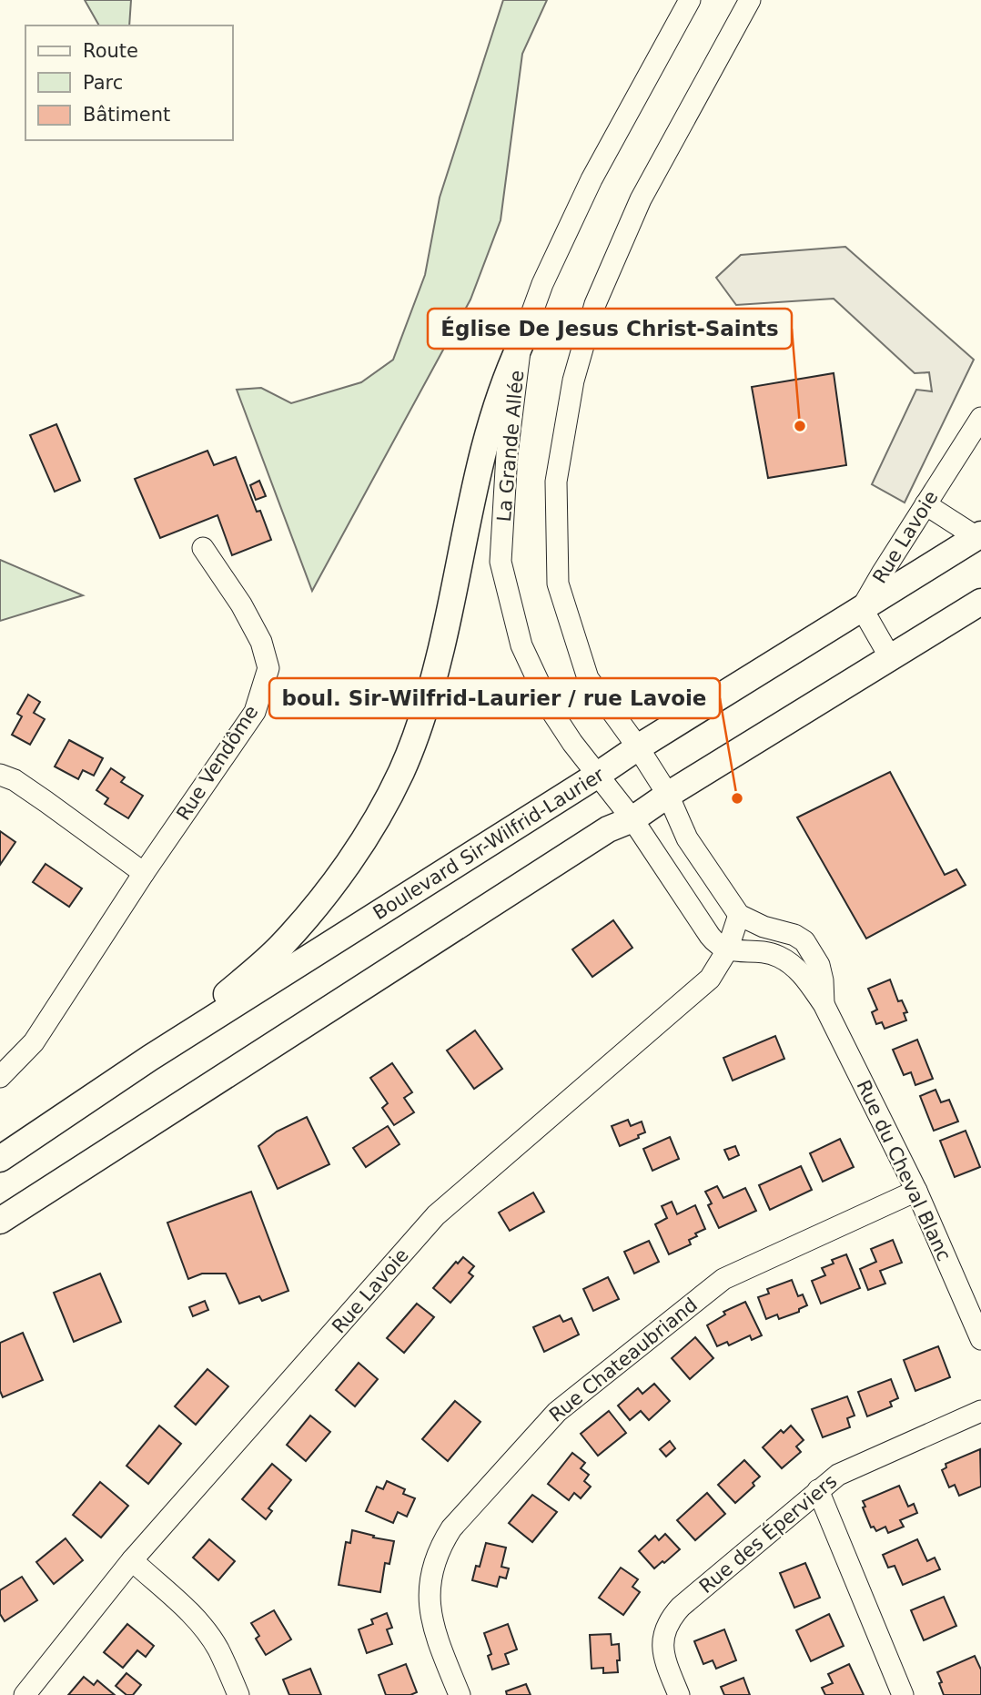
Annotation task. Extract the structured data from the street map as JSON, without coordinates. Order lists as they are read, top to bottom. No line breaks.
{"streets":{"main road":["Boulevard Sir-Wilfrid-Laurier"],"street":["La Grande Allée","Rue Lavoie","Rue Vendôme","Rue du Cheval Blanc","Rue Chateaubriand","Rue des Éperviers"]},"crossings":[["La Grande Allée","Boulevard Sir-Wilfrid-Laurier"],["Rue Lavoie","Boulevard Sir-Wilfrid-Laurier"],["Rue Lavoie","Rue du Cheval Blanc"],["Rue du Cheval Blanc","Rue Chateaubriand"]],"places":["Église De Jesus Christ-Saints","boul. Sir-Wilfrid-Laurier / rue Lavoie"],"legend":["Route","Parc","Bâtiment"]}
